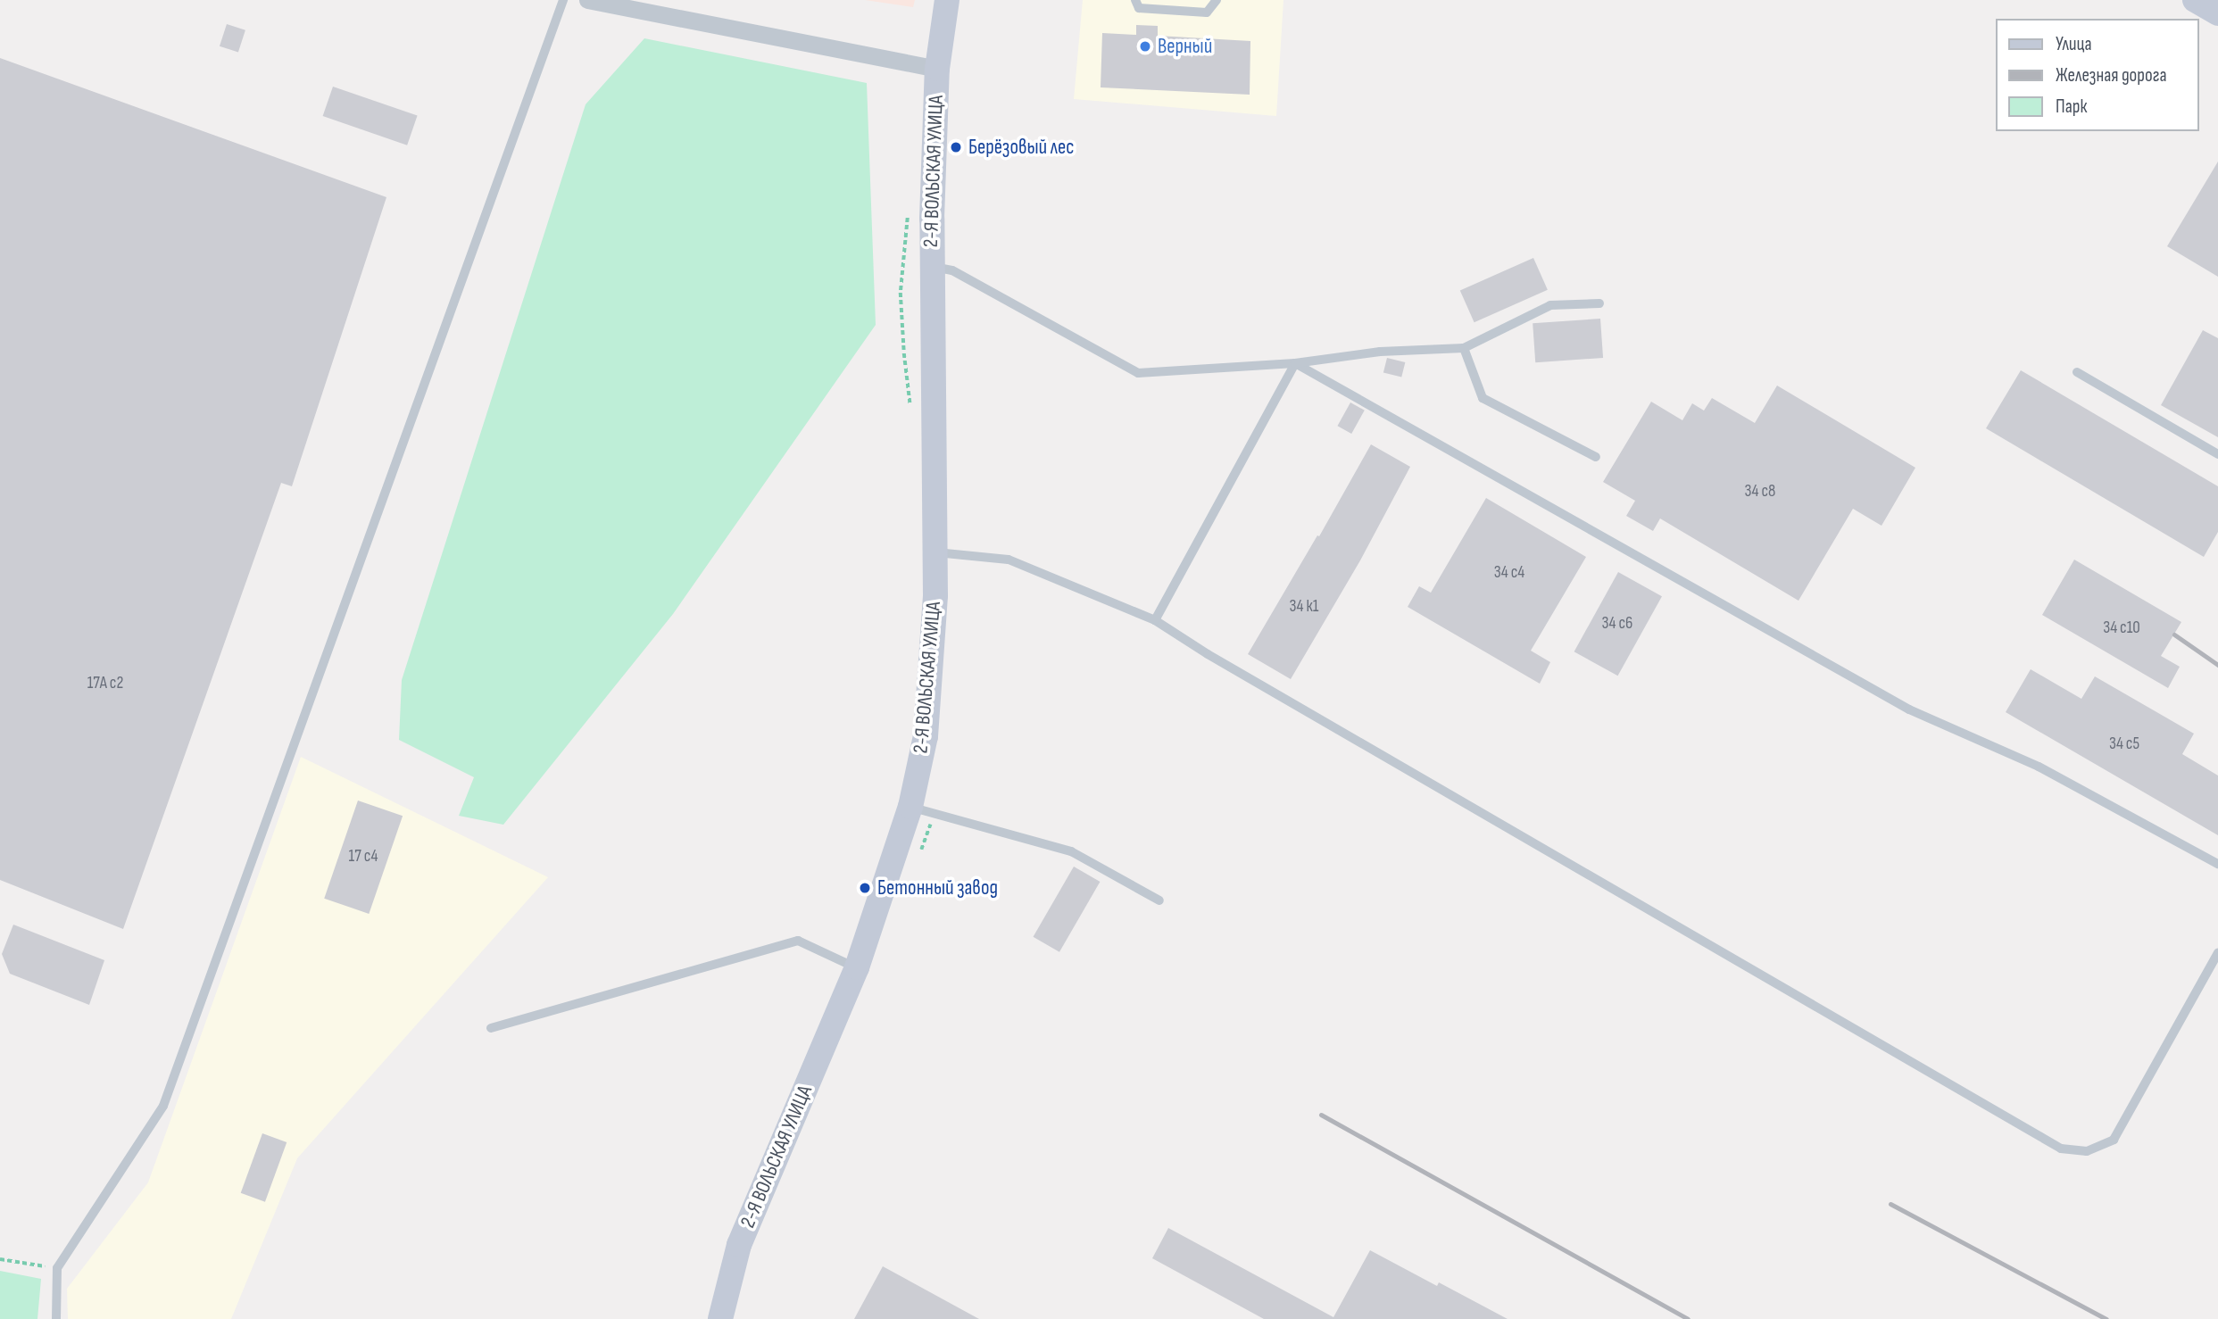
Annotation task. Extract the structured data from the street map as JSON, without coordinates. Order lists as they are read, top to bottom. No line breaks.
{"streets":{"main road":["2-Я ВОЛЬСКАЯ УЛИЦА"]},"places":["Верный","Берёзовый лес","Бетонный завод"],"house_numbers":["34 с8","34 с4","34 к1","34 с6","34 с10","17А с2","34 с5","17 с4"],"legend":["Улица","Железная дорога","Парк"]}
